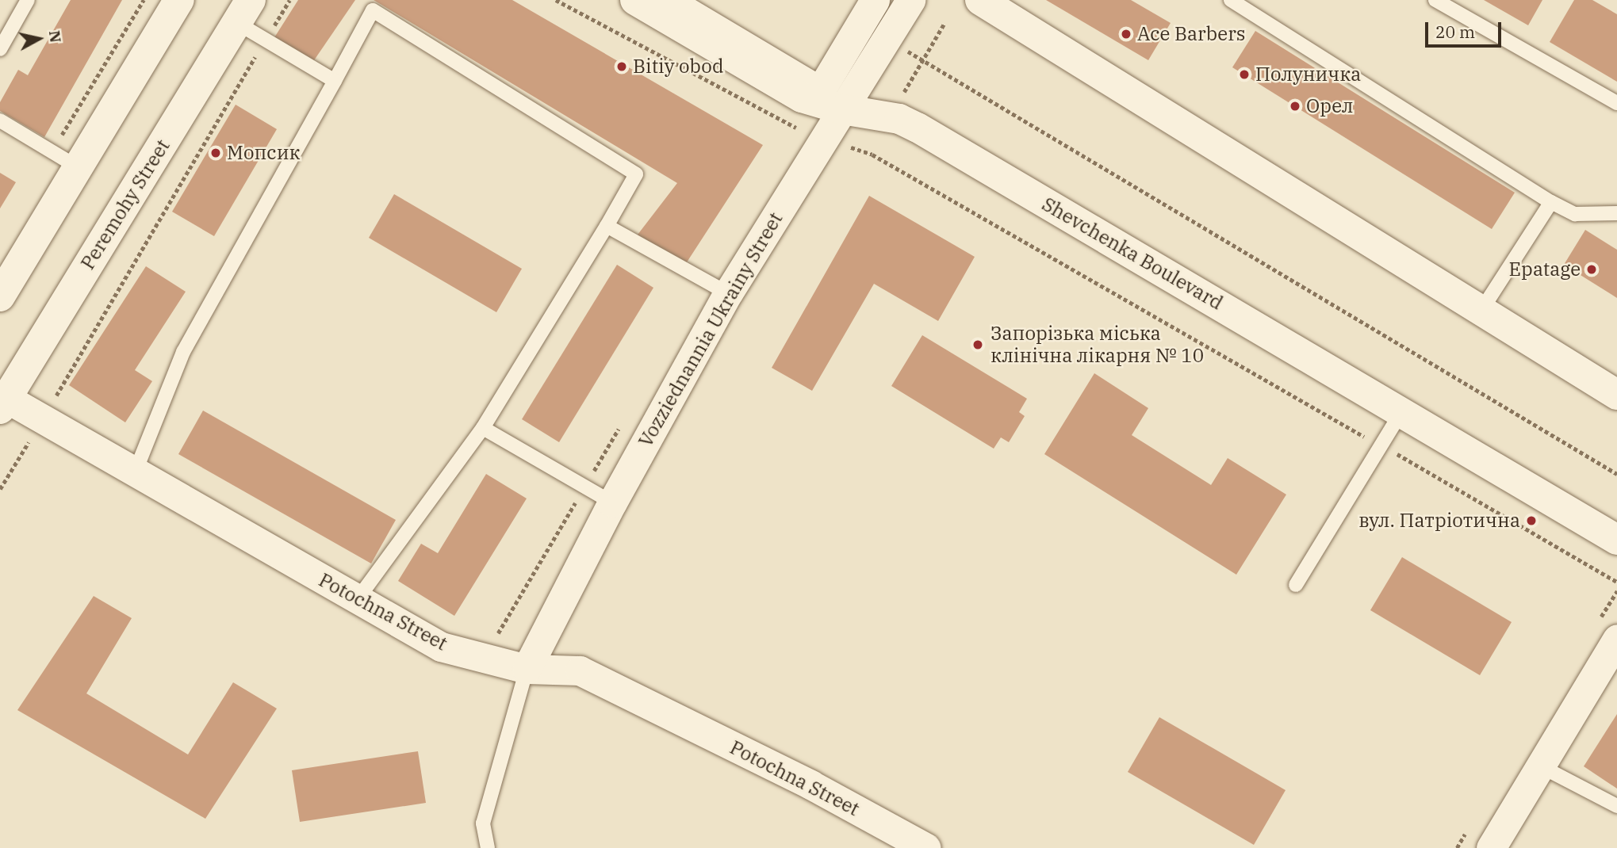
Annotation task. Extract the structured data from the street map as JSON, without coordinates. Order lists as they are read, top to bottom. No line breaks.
{"streets":{"street":["Peremohy Street","Shevchenka Boulevard","Vozziednannia Ukrainy Street","Potochna Street"]},"crossings":[["Peremohy Street","Potochna Street"],["Shevchenka Boulevard","Vozziednannia Ukrainy Street"],["Vozziednannia Ukrainy Street","Potochna Street"]],"places":["Ace Barbers","Bitiy obod","Полуничка","Орел","Мопсик","Epatage","Запорізька міська клінічна лікарня № 10","вул. Патріотична"],"scale_bar":"20 m","north":"right"}
